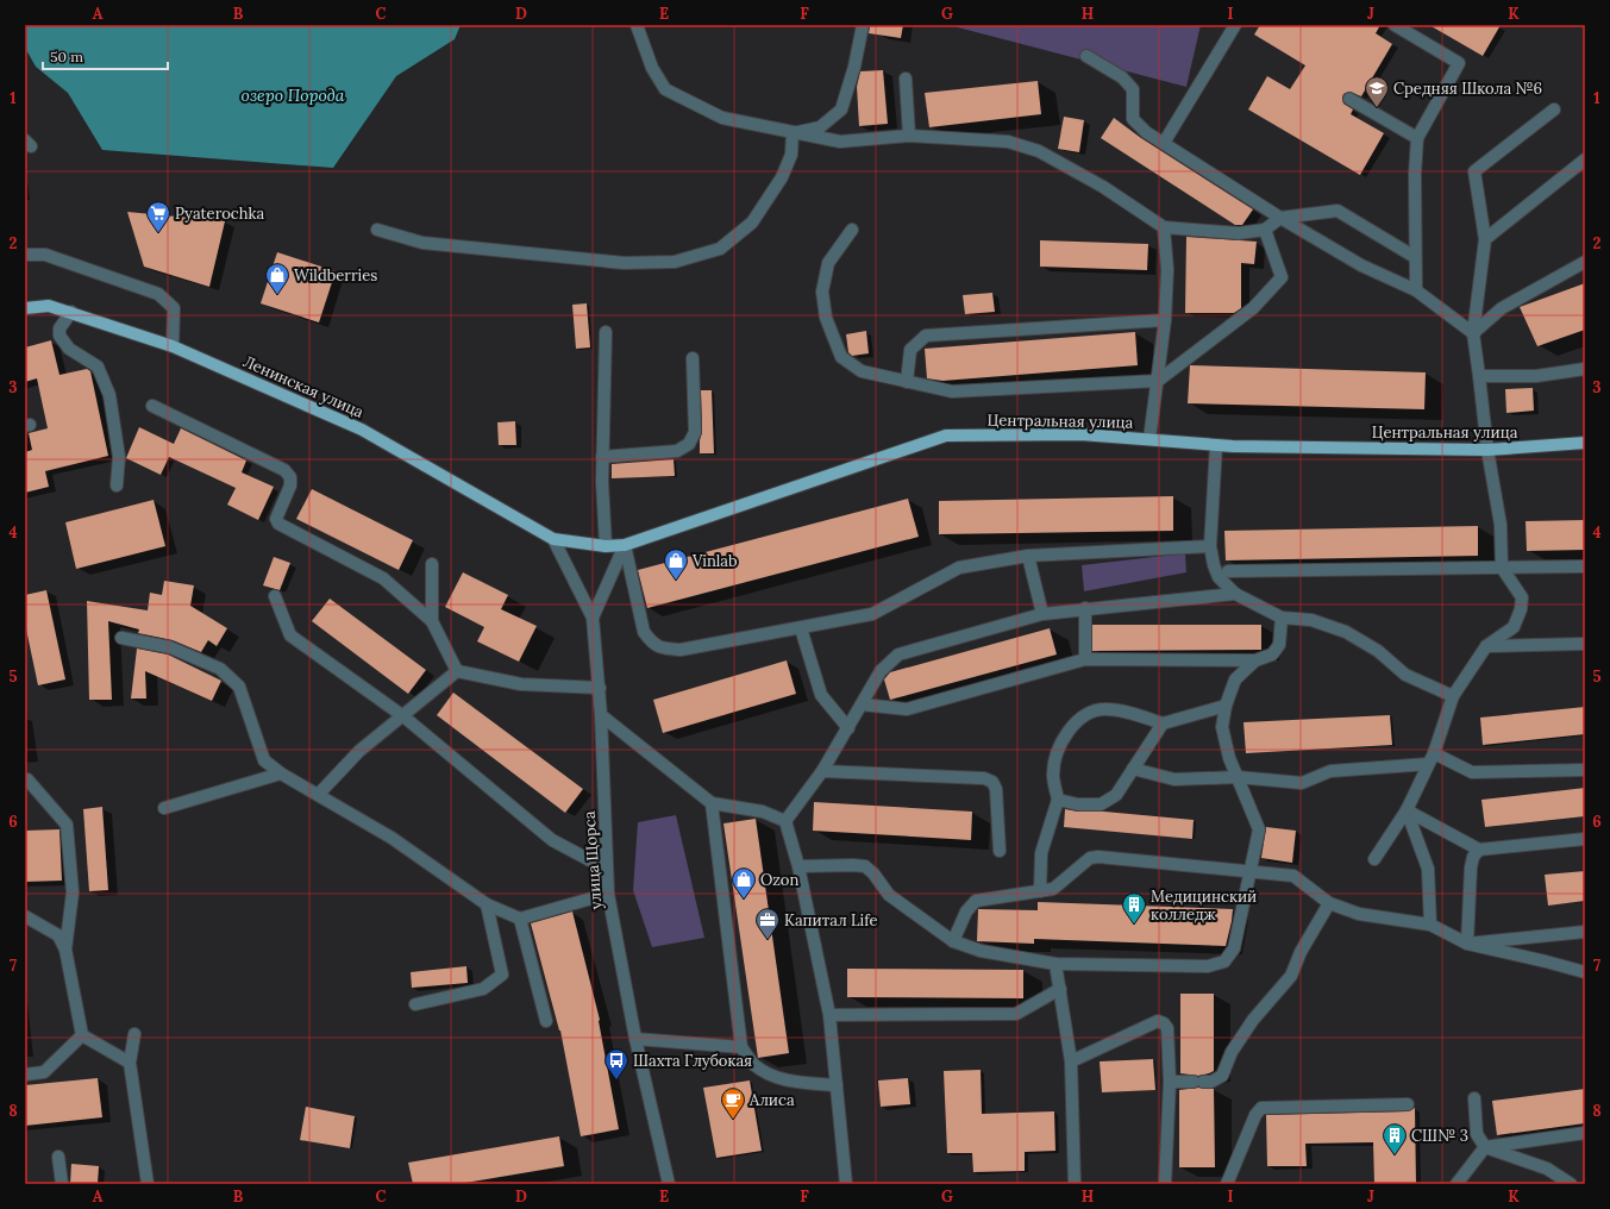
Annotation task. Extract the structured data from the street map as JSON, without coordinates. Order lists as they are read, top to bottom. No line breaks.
{"streets":{"main road":["Ленинская улица","Центральная улица"],"street":["улица Щорса"]},"crossings":[["Ленинская улица","Центральная улица"],["Ленинская улица","улица Щорса"],["Центральная улица","улица Щорса"]],"water":["озеро Порода"],"places":{"school or university":["Средняя Школа №6"],"supermarket":["Pyaterochka"],"shop":["Wildberries","Vinlab","Ozon"],"building":["Медицинский колледж","СШ№ 3"],"office":["Капитал Life"],"bus stop":["Шахта Глубокая"],"cafe":["Алиса"]},"scale_bar":"50 m","grid":{"columns":["A","B","C","D","E","F","G","H","I","J","K"],"rows":["1","2","3","4","5","6","7","8"]}}
